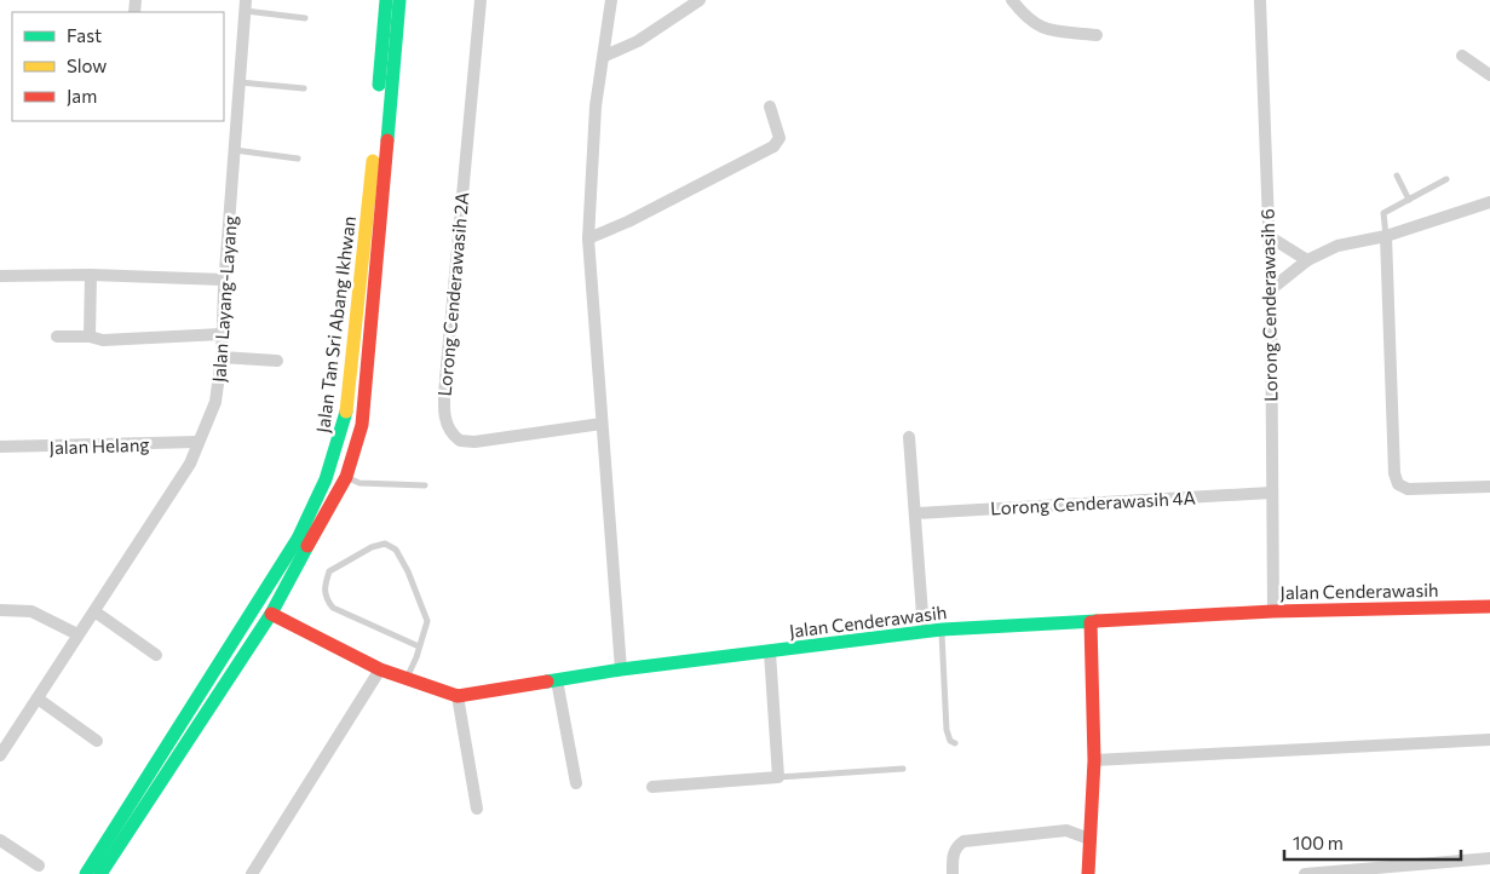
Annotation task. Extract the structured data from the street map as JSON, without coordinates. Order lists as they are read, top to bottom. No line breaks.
{"streets":{"street":["Lorong Cenderawasih 2A","Jalan Layang-Layang","Lorong Cenderawasih 6","Jalan Tan Sri Abang Ikhwan","Jalan Helang","Lorong Cenderawasih 4A","Jalan Cenderawasih"]},"crossings":[["Jalan Layang-Layang","Jalan Helang"],["Lorong Cenderawasih 6","Lorong Cenderawasih 4A"],["Lorong Cenderawasih 6","Jalan Cenderawasih"],["Jalan Tan Sri Abang Ikhwan","Jalan Cenderawasih"]],"legend":["Fast","Slow","Jam"],"scale_bar":"100 m"}
